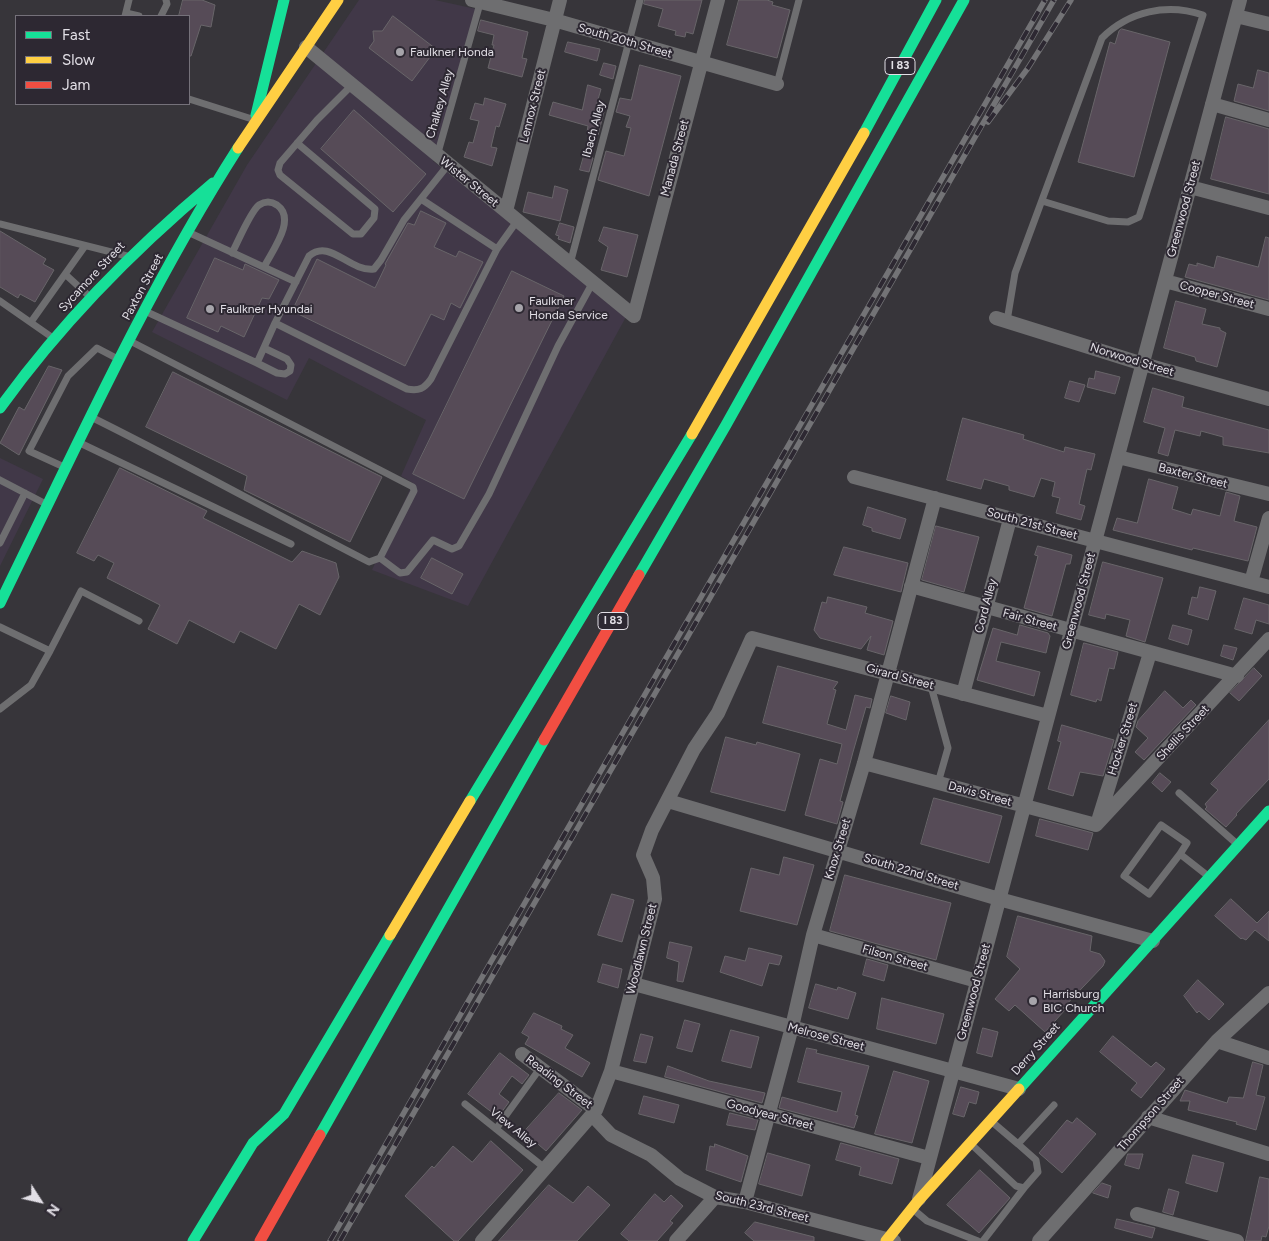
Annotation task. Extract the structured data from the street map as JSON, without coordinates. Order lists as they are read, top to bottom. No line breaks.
{"streets":{"main road":["I 83","Sycamore Street","Paxton Street","Derry Street"],"street":["South 20th Street","Lennox Street","Manada Street","Wister Street","Greenwood Street","Cooper Street","Norwood Street","Baxter Street","South 21st Street","Cord Alley","Fair Street","Girard Street","Shellis Street","Hocker Street","Davis Street","Knox Street","South 22nd Street","Woodlawn Street","Filson Street","Melrose Street","Reading Street","Thompson Street","Goodyear Street","South 23rd Street"],"lane":["Chalkey Alley","Ibach Alley","View Alley"]},"crossings":[["South 20th Street","Chalkey Alley"],["South 20th Street","Lennox Street"],["South 20th Street","Ibach Alley"],["South 20th Street","Manada Street"],["Chalkey Alley","Wister Street"],["Lennox Street","Wister Street"],["Ibach Alley","Wister Street"],["Manada Street","Wister Street"],["Wister Street","Paxton Street"],["Greenwood Street","Cooper Street"],["Greenwood Street","Norwood Street"],["Greenwood Street","Baxter Street"],["Greenwood Street","South 21st Street"],["Greenwood Street","Fair Street"],["Greenwood Street","Girard Street"],["Greenwood Street","Davis Street"],["Greenwood Street","South 22nd Street"],["Greenwood Street","Filson Street"],["Greenwood Street","Melrose Street"],["Greenwood Street","Derry Street"],["Greenwood Street","Goodyear Street"],["Sycamore Street","Paxton Street"],["South 21st Street","Cord Alley"],["South 21st Street","Knox Street"],["Cord Alley","Fair Street"],["Cord Alley","Girard Street"],["Fair Street","Shellis Street"],["Fair Street","Hocker Street"],["Fair Street","Knox Street"],["Girard Street","Knox Street"],["Girard Street","Woodlawn Street"],["Shellis Street","Hocker Street"],["Shellis Street","Davis Street"],["Hocker Street","Davis Street"],["Davis Street","Knox Street"],["Knox Street","South 22nd Street"],["Knox Street","Filson Street"],["Knox Street","Melrose Street"],["Knox Street","Goodyear Street"],["Knox Street","South 23rd Street"],["South 22nd Street","Woodlawn Street"],["South 22nd Street","Derry Street"],["Woodlawn Street","Melrose Street"],["Woodlawn Street","Reading Street"],["Woodlawn Street","Goodyear Street"],["Woodlawn Street","View Alley"],["Woodlawn Street","South 23rd Street"],["Melrose Street","Derry Street"],["Derry Street","South 23rd Street"],["Reading Street","South 23rd Street"]],"places":["Faulkner Honda","Faulkner Honda Service","Faulkner Hyundai","Harrisburg BIC Church"],"legend":["Fast","Slow","Jam"],"north":"bottom right"}
